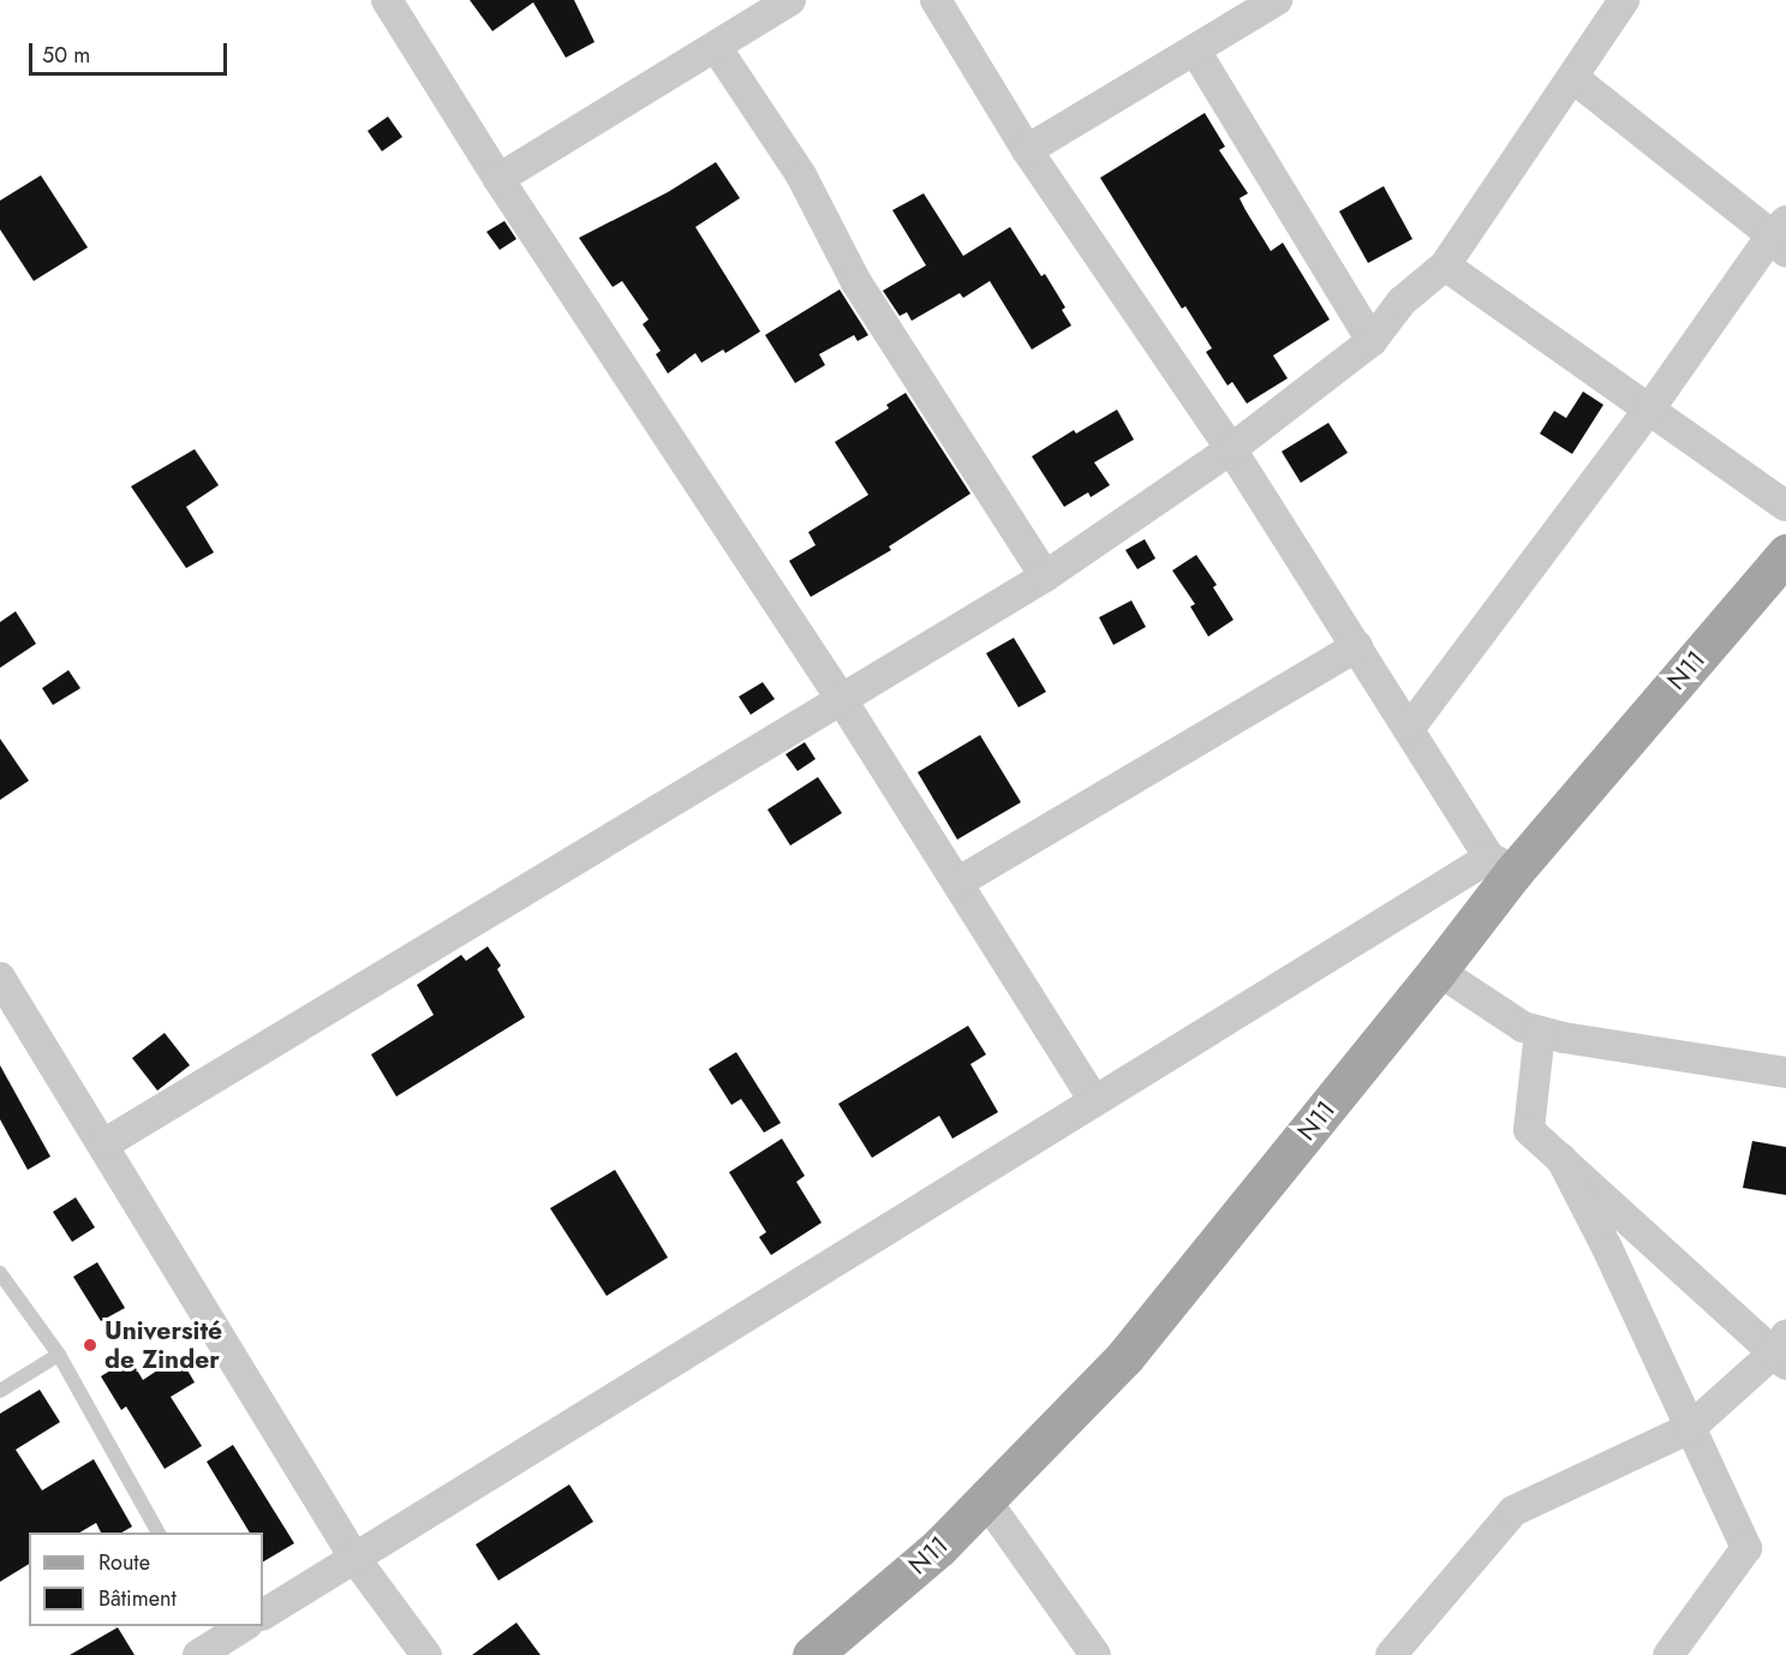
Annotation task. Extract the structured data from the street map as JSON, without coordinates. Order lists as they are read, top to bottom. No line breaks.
{"streets":{"main road":["N11"]},"places":["Université de Zinder"],"legend":["Route","Bâtiment"],"scale_bar":"50 m"}
